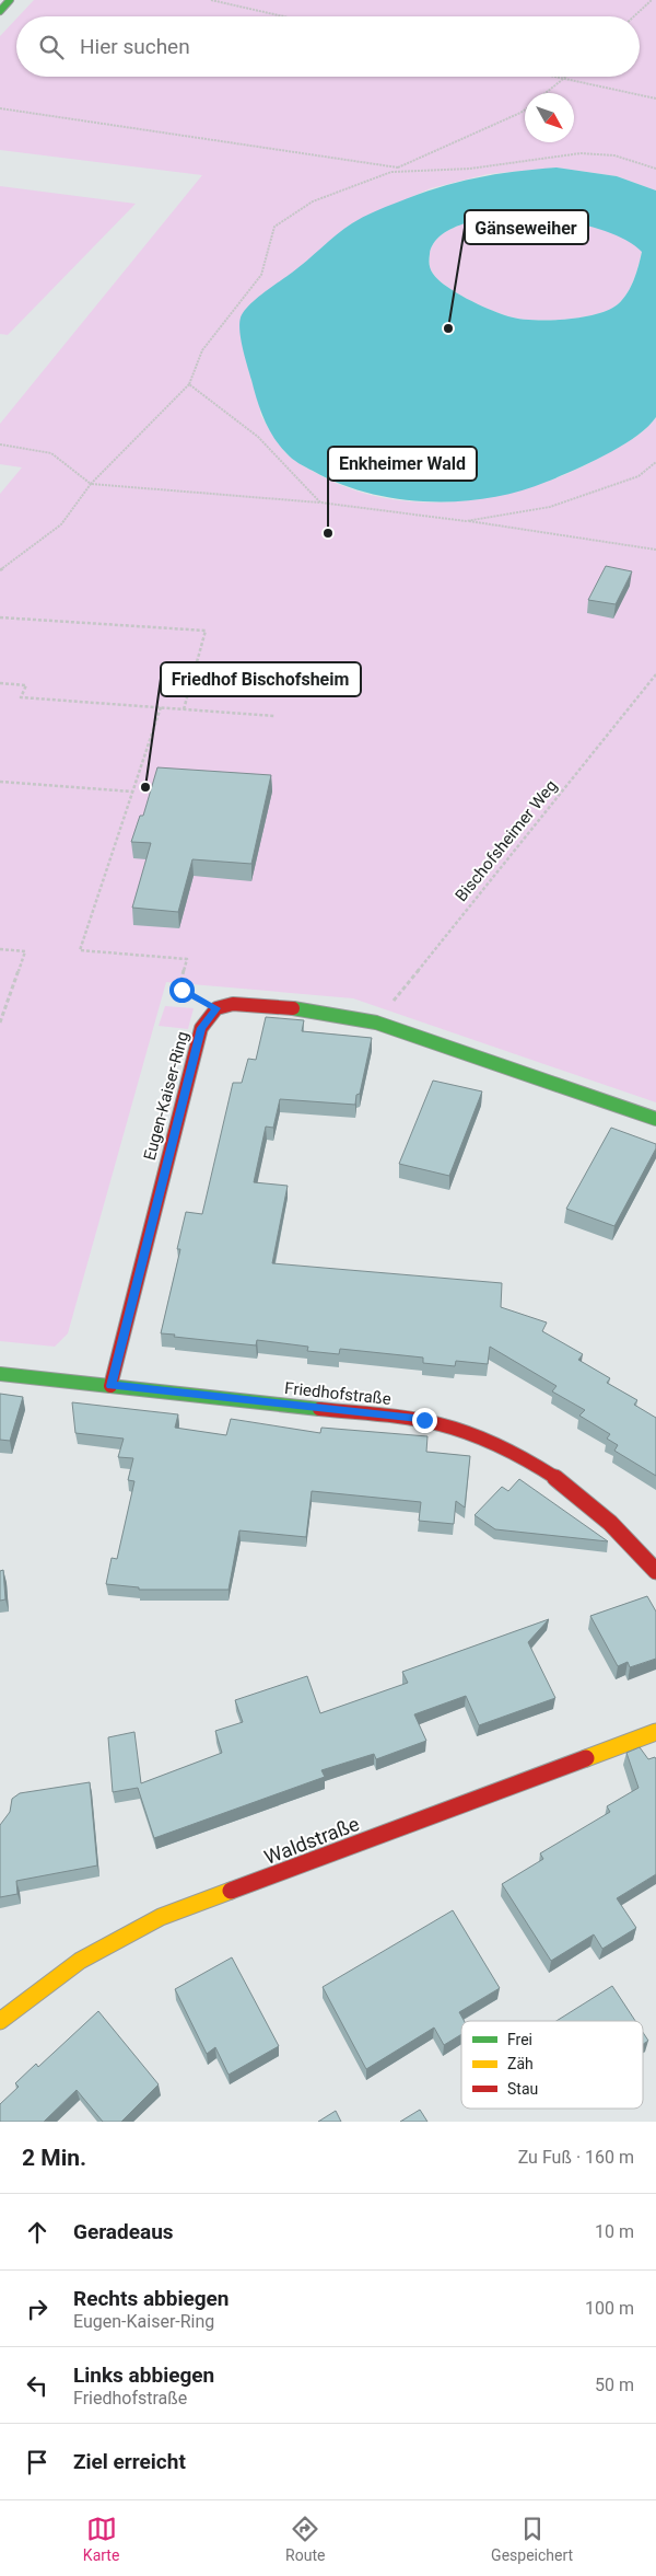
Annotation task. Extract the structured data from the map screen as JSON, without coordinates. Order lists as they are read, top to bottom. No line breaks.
{"streets":{"street":["Eugen-Kaiser-Ring","Friedhofstraße","Waldstraße"],"path":["Bischofsheimer Weg"]},"crossings":[["Eugen-Kaiser-Ring","Friedhofstraße"]],"places":["Gänseweiher","Enkheimer Wald","Friedhof Bischofsheim"],"legend":["Frei","Zäh","Stau"],"north":"bottom right","page":{"search":"Hier suchen","heading":["2 Min.","Zu Fuß · 160 m"],"list":[["Geradeaus","10 m"],["Rechts abbiegen","Eugen-Kaiser-Ring","100 m"],["Links abbiegen","Friedhofstraße","50 m"],"Ziel erreicht"],"nav":["Karte","Route","Gespeichert"]}}
